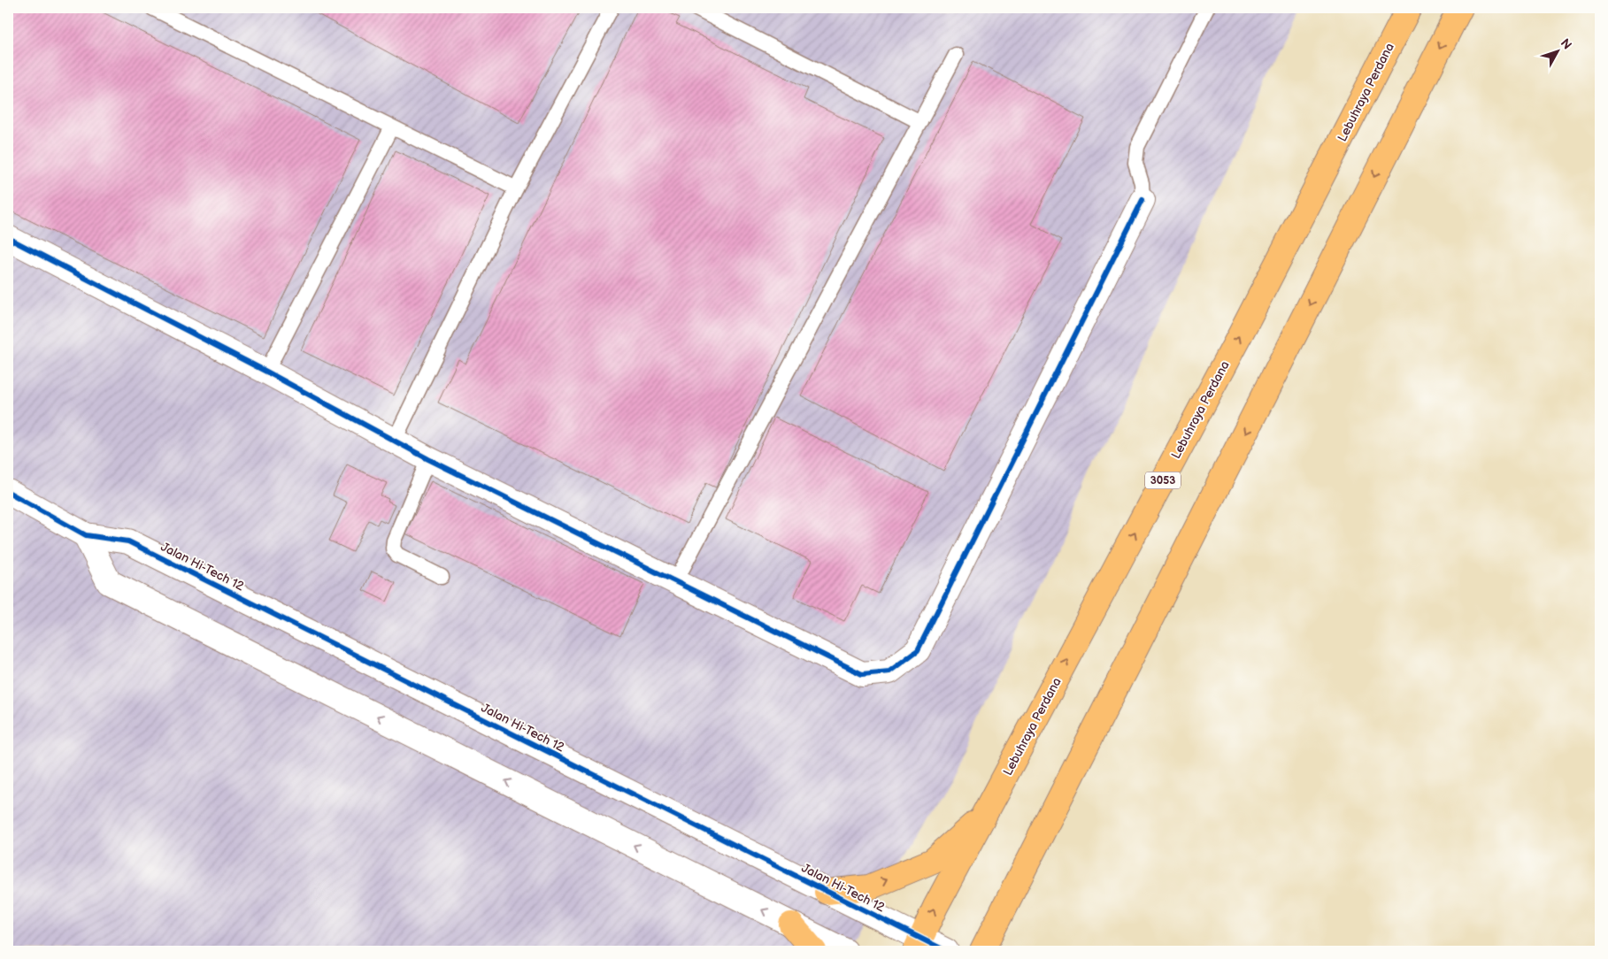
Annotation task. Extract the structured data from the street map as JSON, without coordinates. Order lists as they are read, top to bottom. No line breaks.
{"streets":{"main road":["Lebuhraya Perdana","3053"],"street":["Jalan Hi-Tech 12"]},"crossings":[["Lebuhraya Perdana","Jalan Hi-Tech 12"]],"north":"top right"}
